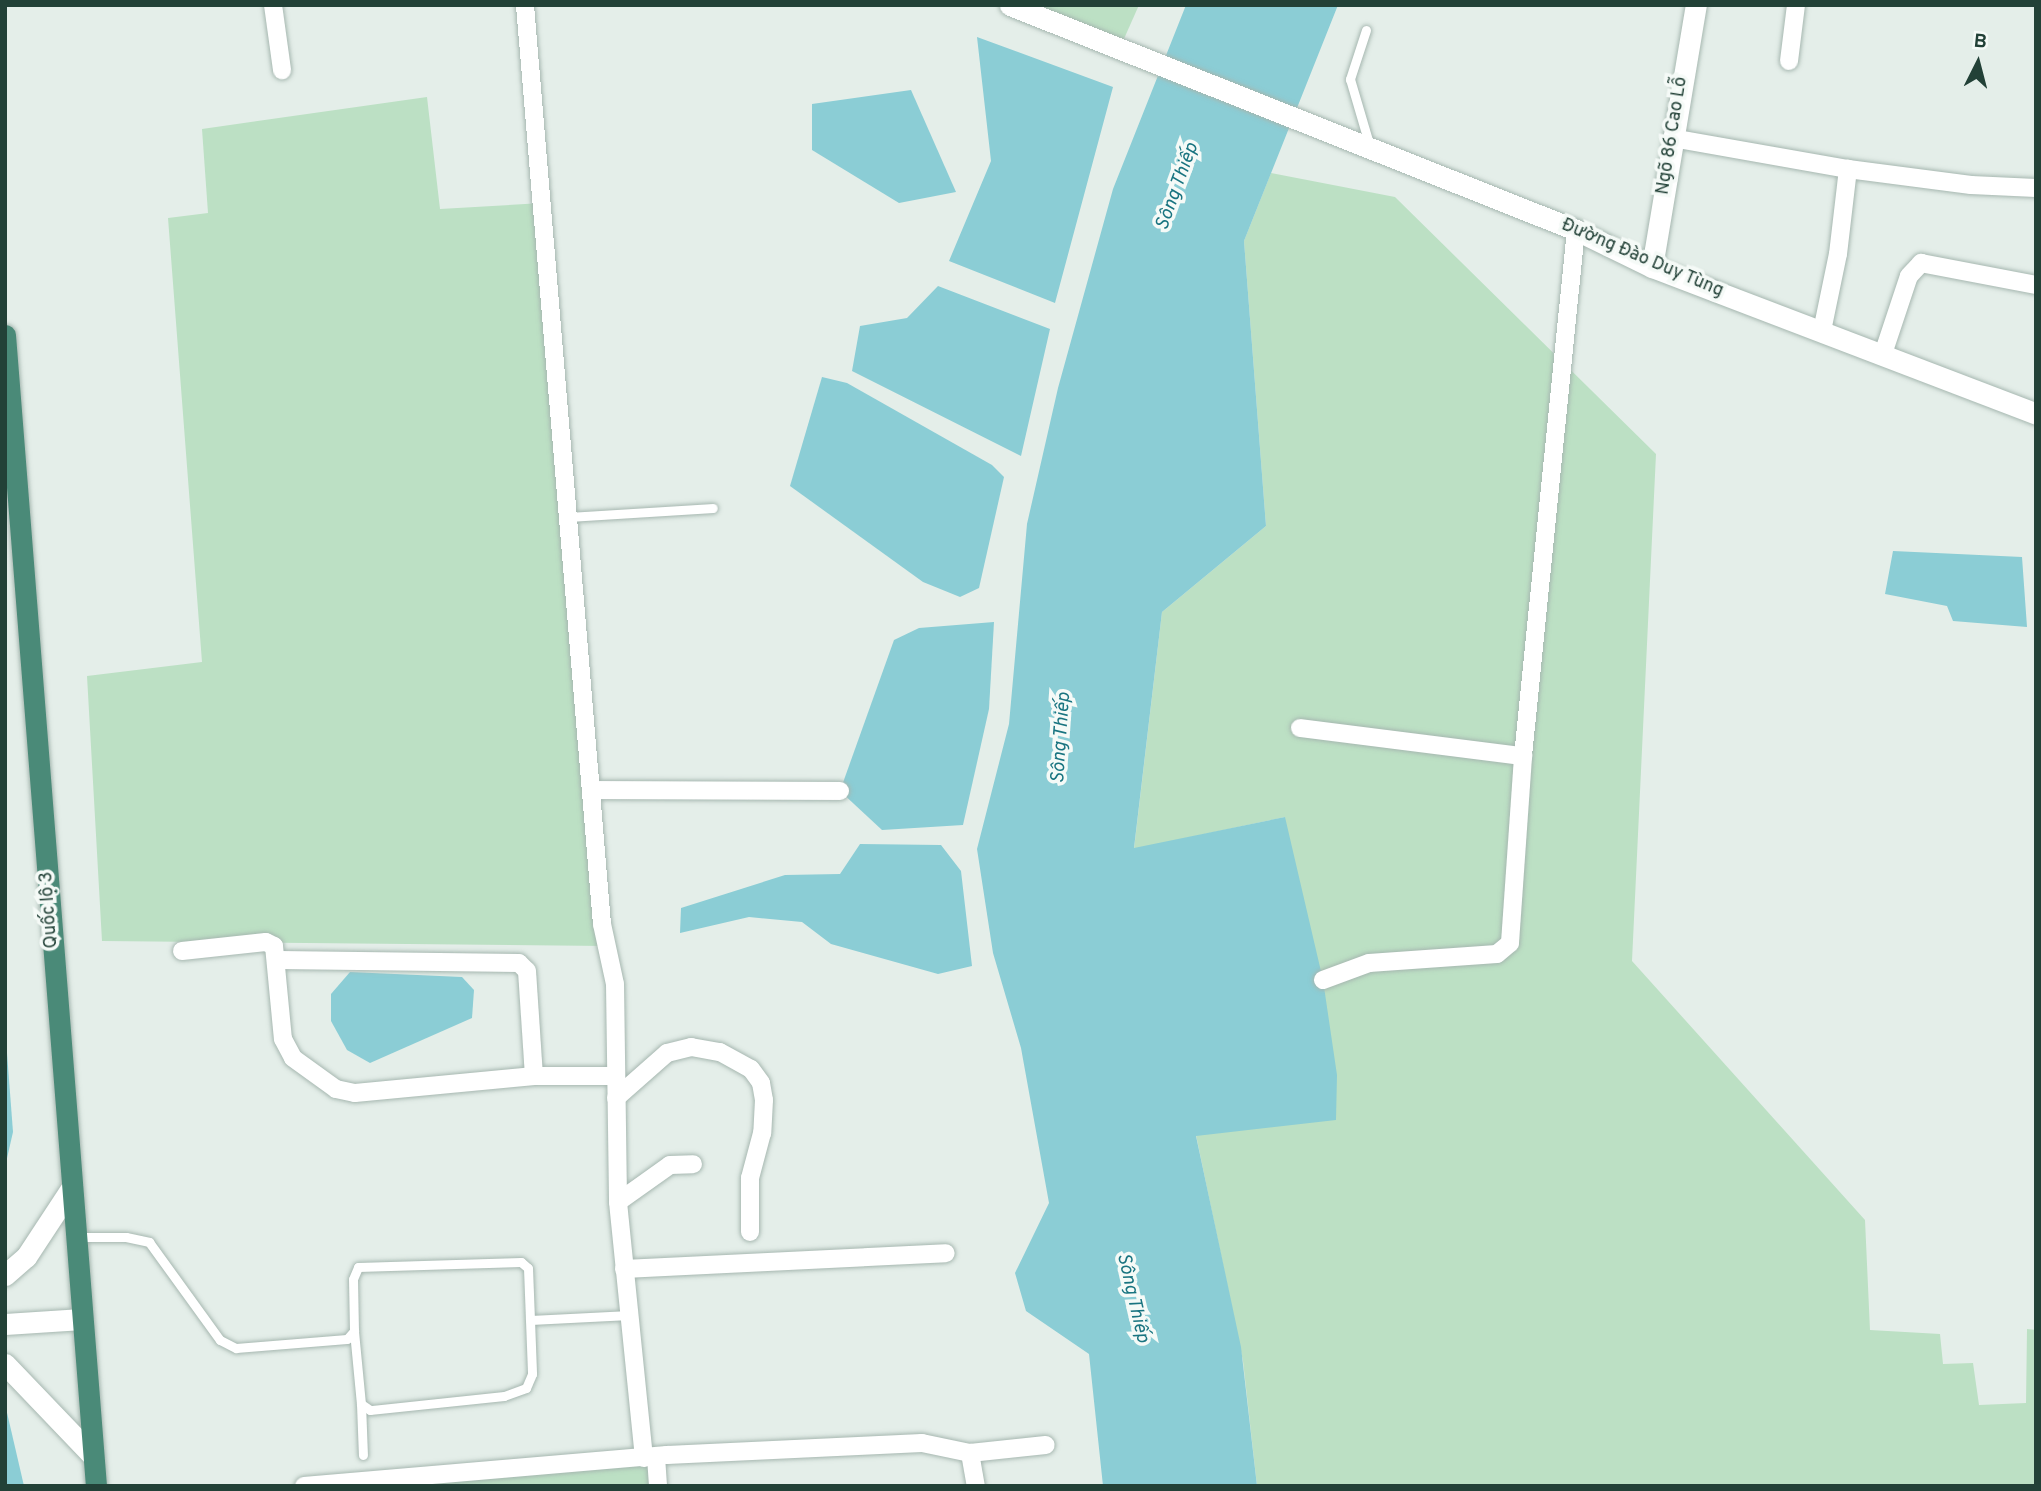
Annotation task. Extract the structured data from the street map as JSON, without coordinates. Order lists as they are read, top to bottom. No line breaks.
{"streets":{"highway":["Quốc lộ 3"],"street":["Ngõ 86 Cao Lỗ","Đường Đào Duy Tùng"]},"crossings":[["Ngõ 86 Cao Lỗ","Đường Đào Duy Tùng"]],"water":["Sông Thiếp"],"north":"top"}
